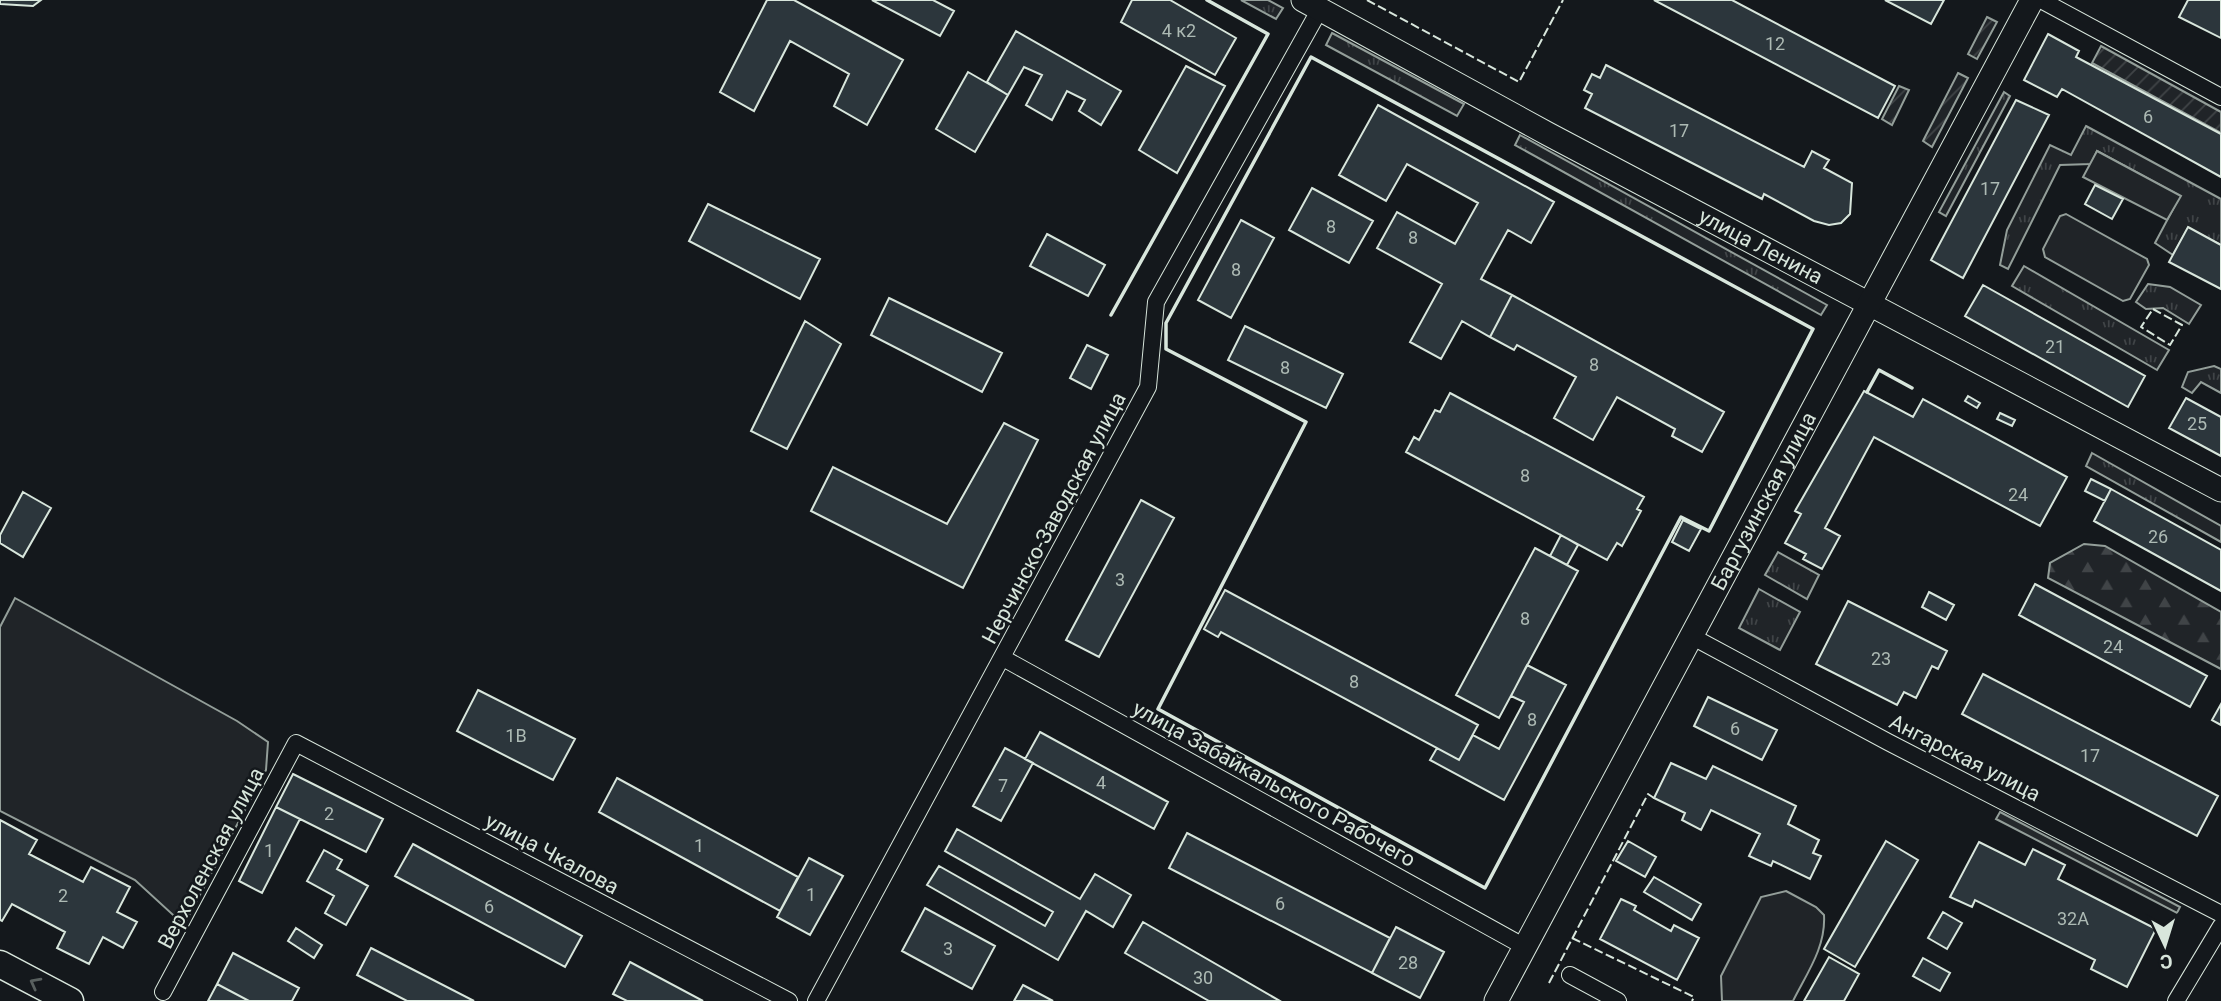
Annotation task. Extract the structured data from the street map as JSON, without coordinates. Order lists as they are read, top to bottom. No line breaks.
{"streets":{"main road":["улица Ленина","Баргузинская улица"],"street":["Нерчинско-Заводская улица","Ангарская улица","улица Забайкальского Рабочего","улица Чкалова","Верхоленская улица"]},"crossings":[["улица Ленина","Баргузинская улица"],["улица Ленина","Нерчинско-Заводская улица"],["Баргузинская улица","Ангарская улица"],["Баргузинская улица","улица Забайкальского Рабочего"],["Нерчинско-Заводская улица","улица Забайкальского Рабочего"],["улица Чкалова","Верхоленская улица"]],"house_numbers":["4 к2","12","6","17","17","8","8","8","21","8","8","25","8","24","26","3","8","24","23","8","8","6","1В","17","4","7","2","1","1","1","2","6","6","32А","3","28","30"],"north":"bottom"}
